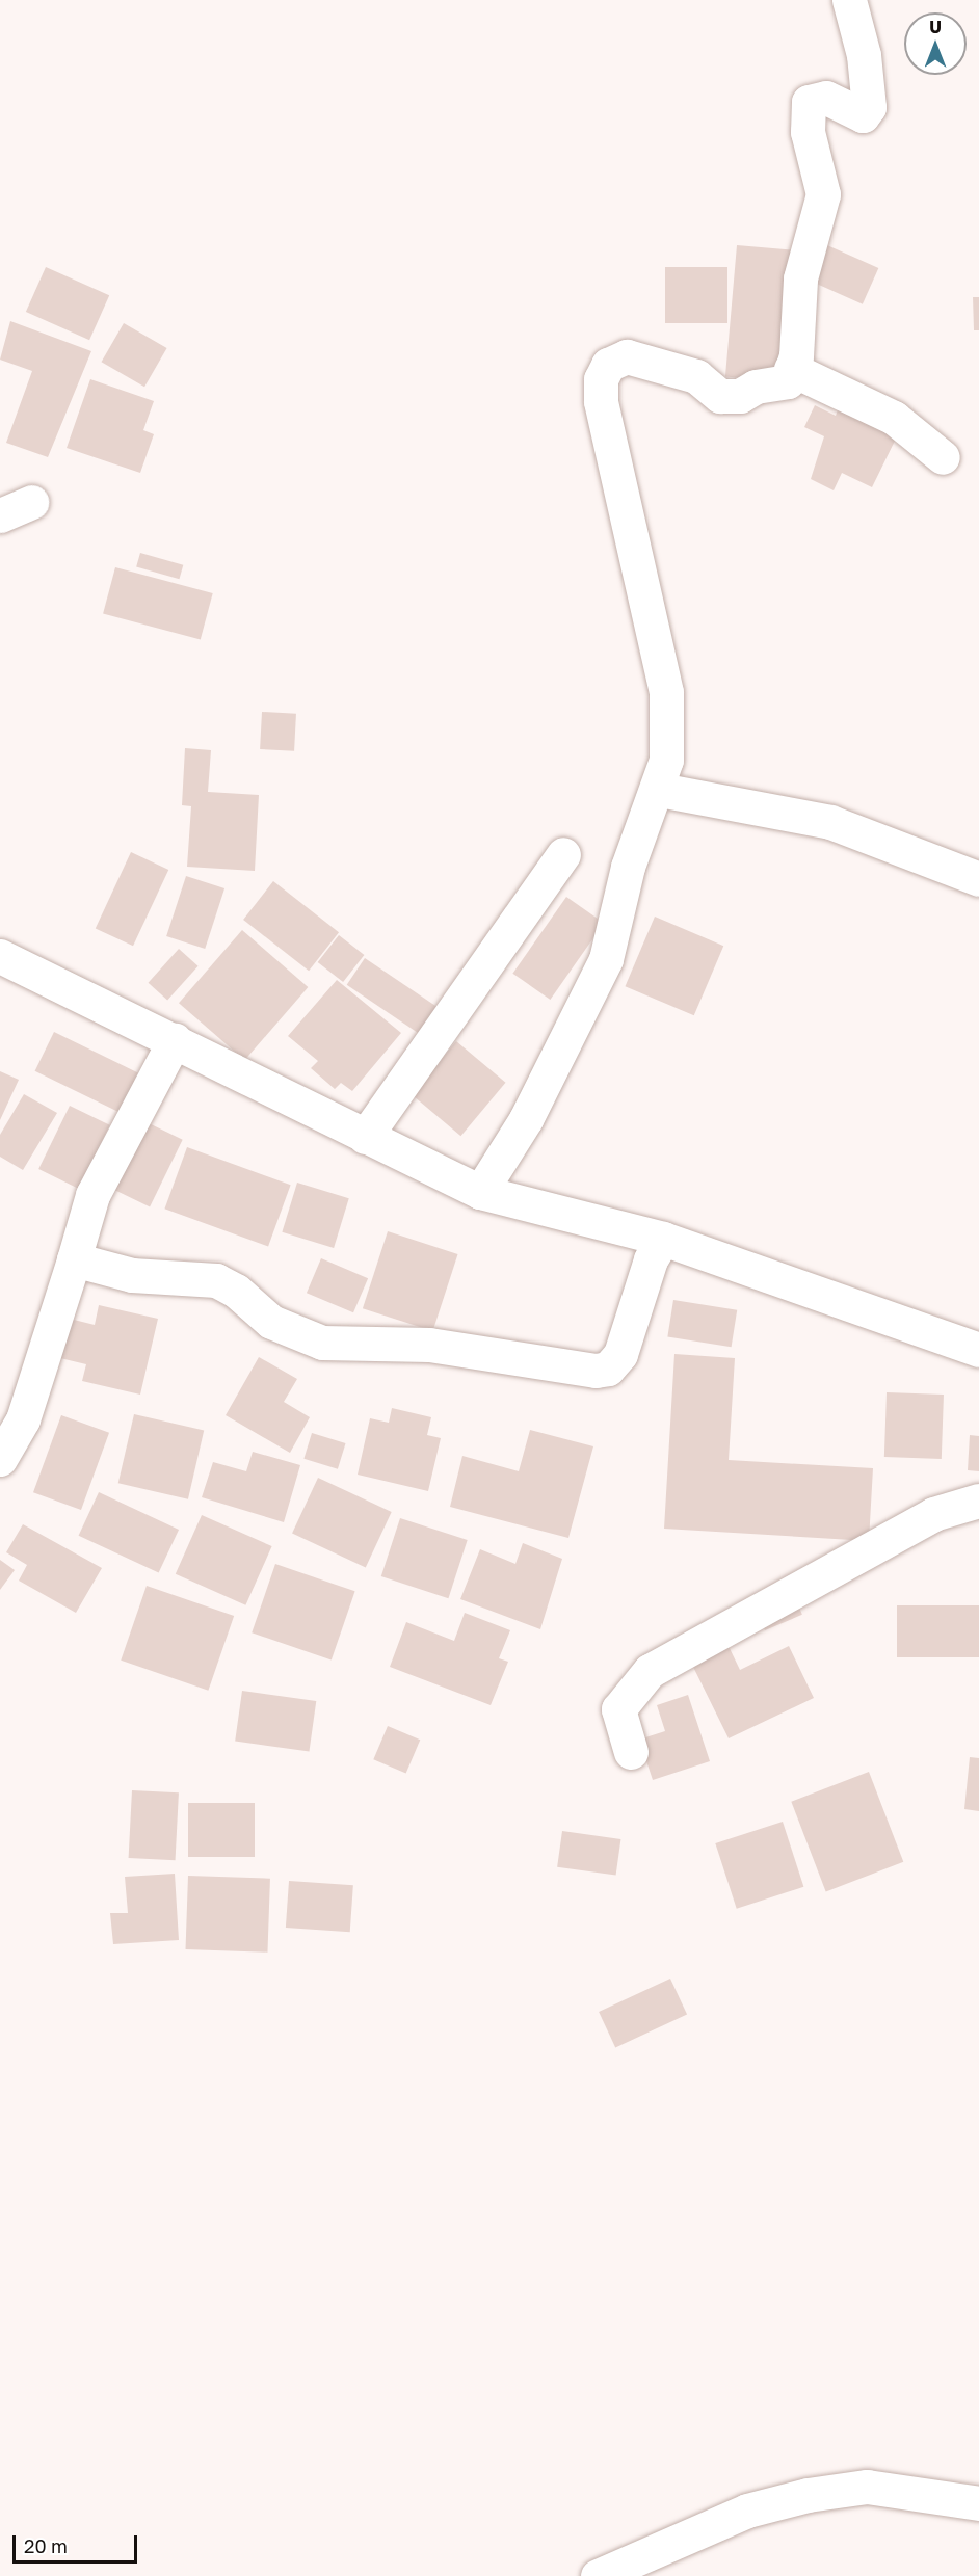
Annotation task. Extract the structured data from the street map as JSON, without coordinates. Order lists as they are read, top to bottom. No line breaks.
{"scale_bar":"20 m","north":"top"}
